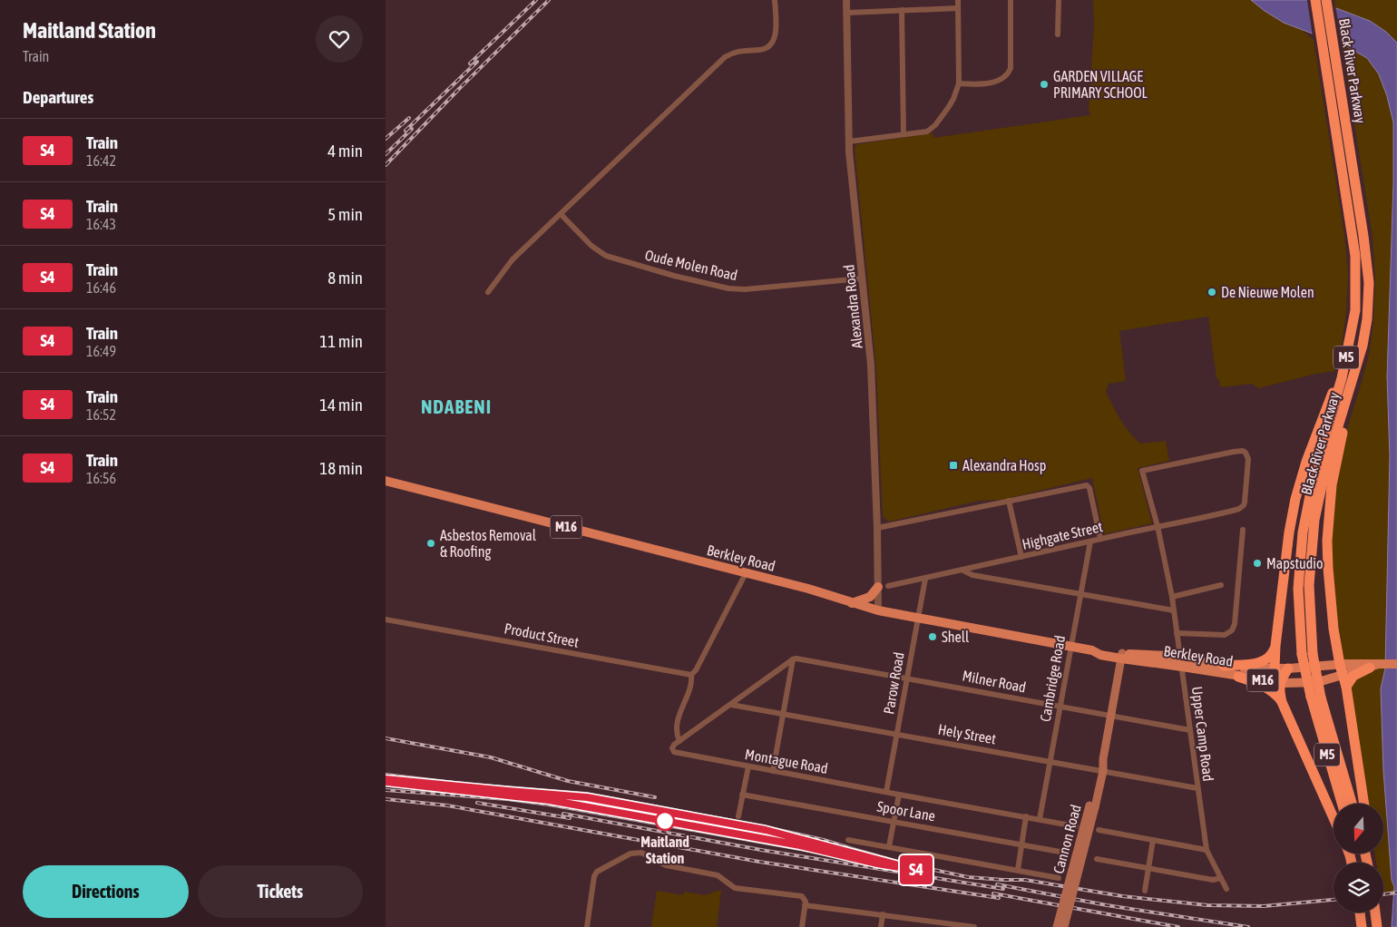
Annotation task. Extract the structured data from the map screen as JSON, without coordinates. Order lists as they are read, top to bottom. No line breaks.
{"streets":{"highway":["Black River Parkway","M5"],"main road":["M16","Berkley Road","Cannon Road"],"street":["Oude Molen Road","Alexandra Road","Highgate Street","Product Street","Cambridge Road","Milner Road","Parow Road","Hely Street","Upper Camp Road","Montague Road","Spoor Lane"]},"crossings":[["Oude Molen Road","Alexandra Road"],["Alexandra Road","Berkley Road"],["Highgate Street","Cambridge Road"],["Highgate Street","Parow Road"],["Highgate Street","Upper Camp Road"],["Berkley Road","Cambridge Road"],["Berkley Road","Parow Road"],["Berkley Road","Upper Camp Road"],["Berkley Road","Cannon Road"],["Cambridge Road","Milner Road"],["Cambridge Road","Hely Street"],["Cambridge Road","Montague Road"],["Milner Road","Parow Road"],["Milner Road","Upper Camp Road"],["Milner Road","Cannon Road"],["Parow Road","Hely Street"],["Parow Road","Montague Road"],["Hely Street","Upper Camp Road"],["Hely Street","Cannon Road"]],"districts":["NDABENI"],"places":{"other":["GARDEN VILLAGE PRIMARY SCHOOL","De Nieuwe Molen","Asbestos Removal & Roofing","Mapstudio","Shell","Maitland Station"],"transit":["Alexandra Hosp"]},"north":"bottom","page":{"heading":[["Maitland Station","Train"],"Departures"],"on_map":"S4","list":[{"mark":"S4","name":"Train","note":"16:42","value":"4 min"},{"mark":"S4","name":"Train","note":"16:43","value":"5 min"},{"mark":"S4","name":"Train","note":"16:46","value":"8 min"},{"mark":"S4","name":"Train","note":"16:49","value":"11 min"},{"mark":"S4","name":"Train","note":"16:52","value":"14 min"},{"mark":"S4","name":"Train","note":"16:56","value":"18 min"}],"buttons":["Directions","Tickets"]}}
